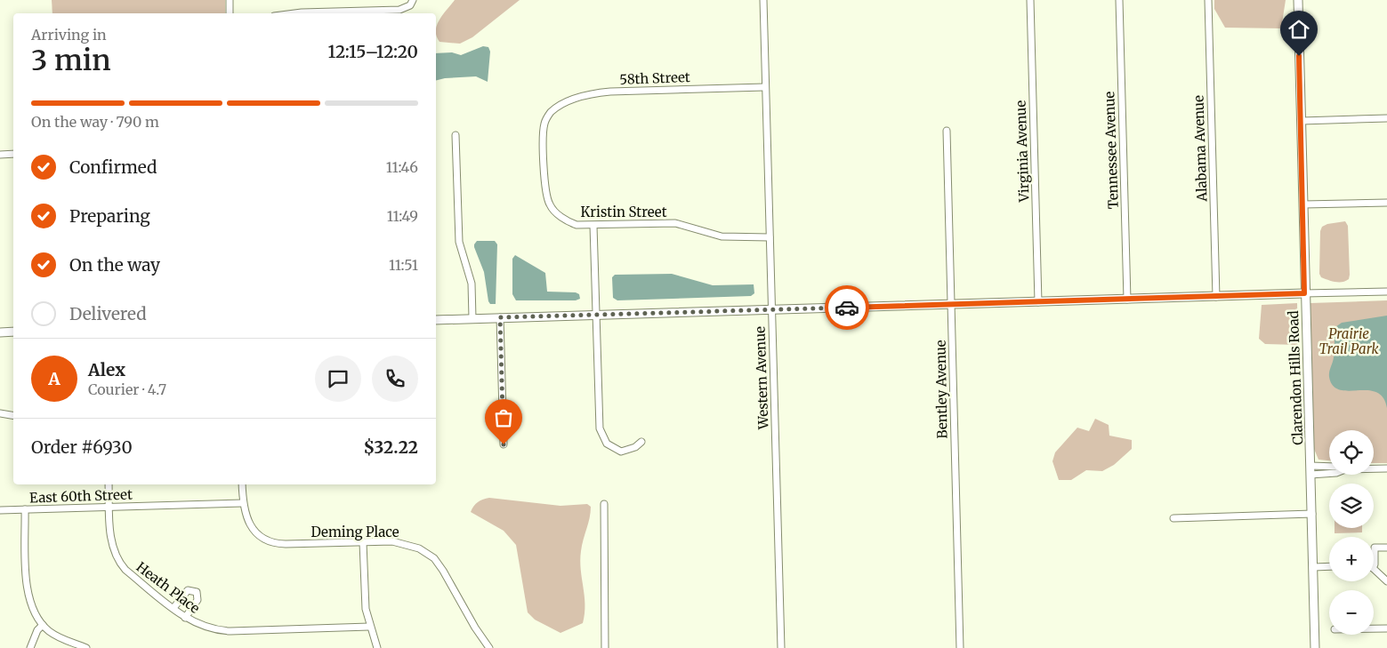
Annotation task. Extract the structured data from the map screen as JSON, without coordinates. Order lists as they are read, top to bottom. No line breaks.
{"streets":{"street":["58th Street","Alabama Avenue","Tennessee Avenue","Virginia Avenue","Kristin Street","Western Avenue","Clarendon Hills Road","Bentley Avenue","East 60th Street","Deming Place","Heath Place"]},"crossings":[["58th Street","Kristin Street"],["58th Street","Western Avenue"],["Kristin Street","Western Avenue"],["East 60th Street","Deming Place"],["East 60th Street","Heath Place"]],"parks":["Prairie Trail Park"],"page":{"heading":["3 min","Arriving in","12:15–12:20"],"panel":["Alex","Courier · 4.7","Order #6930","$32.22"],"bar":"On the way · 790 m","list":[["Confirmed","11:46"],["Preparing","11:49"],["On the way","11:51"],"Delivered"],"round":"A","map_buttons":["+","−"]}}
